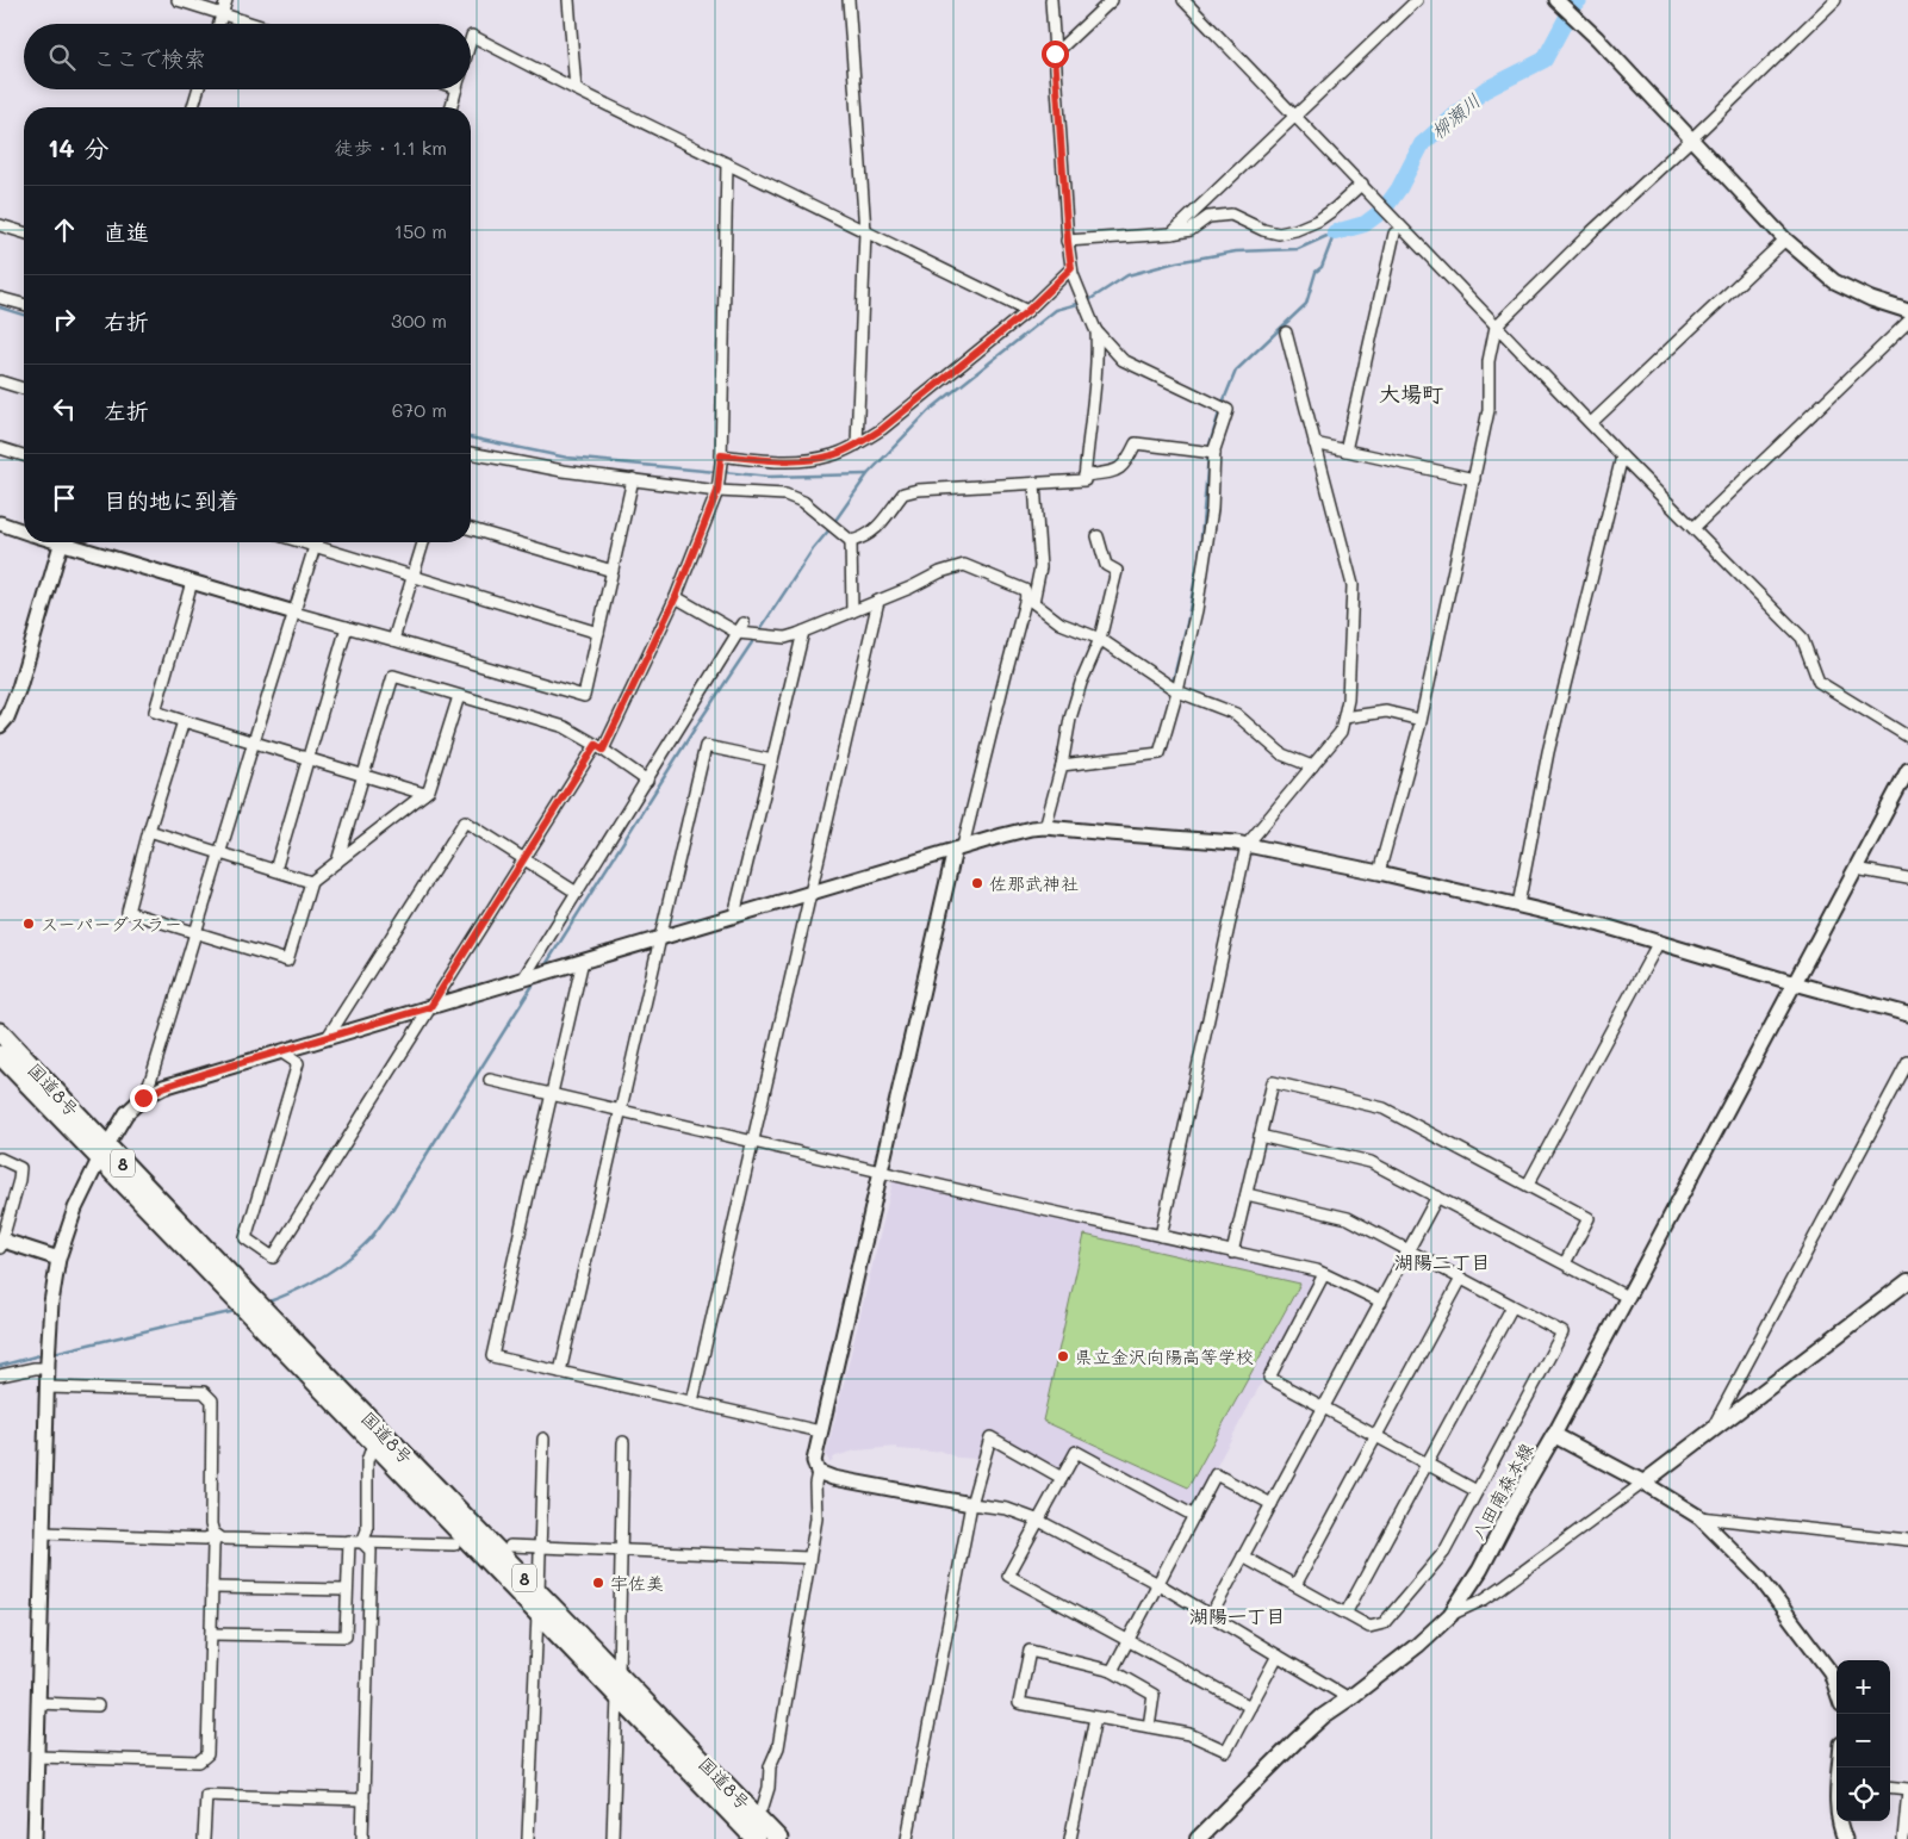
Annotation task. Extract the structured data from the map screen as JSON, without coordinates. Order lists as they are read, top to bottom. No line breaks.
{"streets":{"highway":["国道8号","8"],"main road":["八田南森本線"]},"districts":["大場町","湖陽二丁目","湖陽一丁目"],"water":["柳瀬川"],"places":["佐那武神社","スーパーダスラー","県立金沢向陽高等学校","宇佐美"],"page":{"search":"ここで検索","heading":["14 分","徒歩 · 1.1 km"],"list":[["直進","150 m"],["右折","300 m"],["左折","670 m"],"目的地に到着"],"map_buttons":["+","−"]}}
